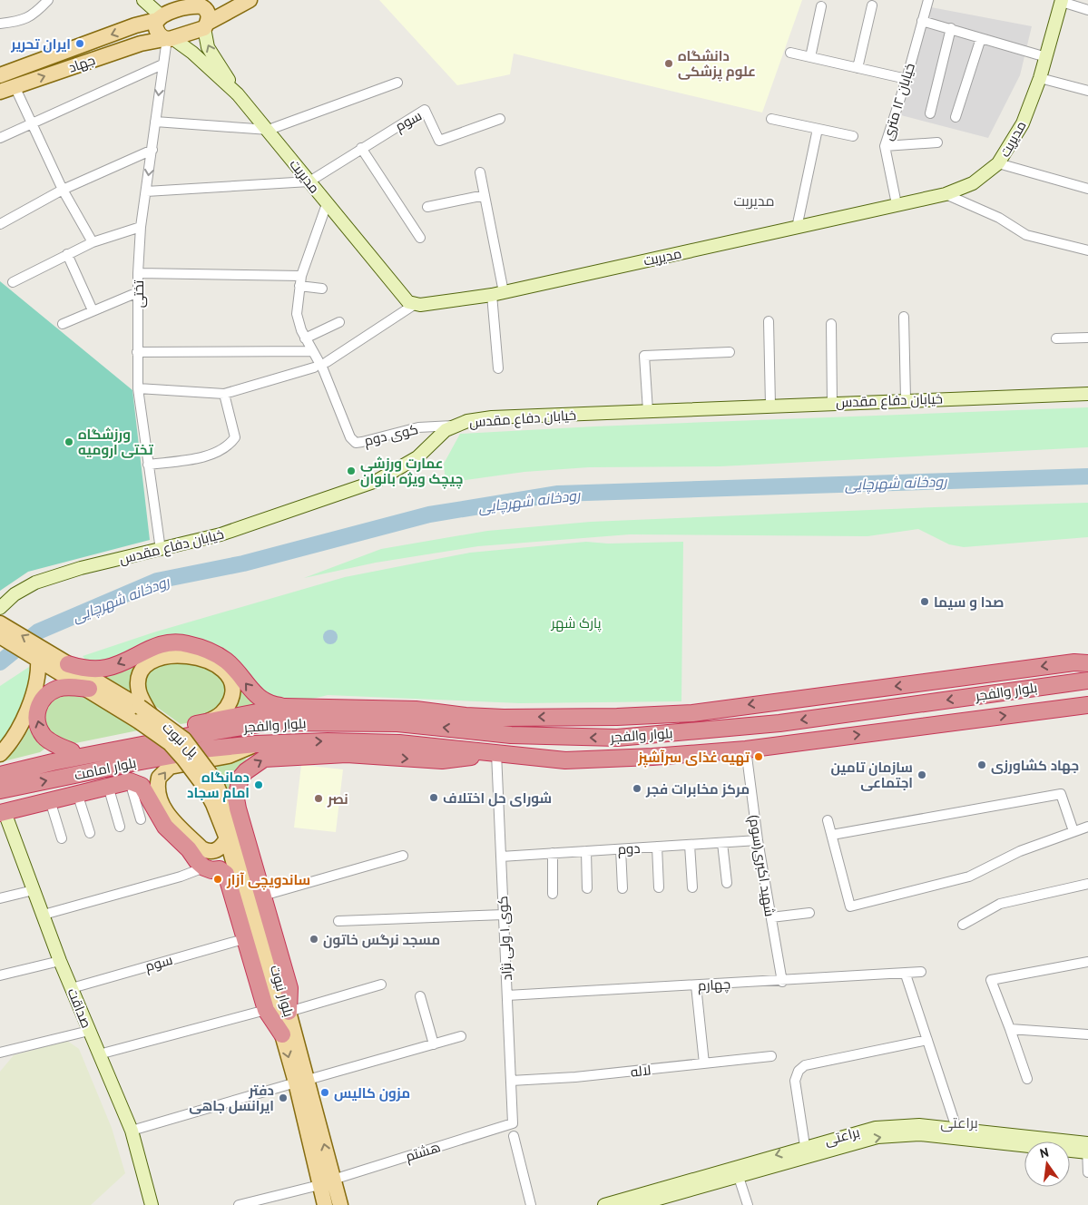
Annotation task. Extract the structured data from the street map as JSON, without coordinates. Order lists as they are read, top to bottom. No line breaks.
{"streets":{"highway":["بلوار والفجر","بلوار امامت"],"main road":["جهاد","پل نبوت","بلوار نبوت"],"street":["خیابان ۱۲ متری","سوم","مدیریت","تختی","خیابان دفاع مقدس","کوی دوم","دوم","شهید اکبری(سوم)","کوی ۱ ولی نژاد","چهارم","صداقت","لاله","براعتی","هشتم"]},"crossings":[["جهاد","مدیریت"],["جهاد","تختی"],["خیابان ۱۲ متری","مدیریت"],["سوم","مدیریت"],["سوم","صداقت"],["مدیریت","تختی"],["تختی","خیابان دفاع مقدس"],["خیابان دفاع مقدس","کوی دوم"],["بلوار والفجر","بلوار امامت"],["بلوار والفجر","شهید اکبری(سوم)"],["بلوار والفجر","کوی ۱ ولی نژاد"],["پل نبوت","بلوار نبوت"],["دوم","شهید اکبری(سوم)"],["دوم","کوی ۱ ولی نژاد"],["شهید اکبری(سوم)","چهارم"],["کوی ۱ ولی نژاد","چهارم"],["کوی ۱ ولی نژاد","لاله"],["کوی ۱ ولی نژاد","هشتم"],["بلوار نبوت","هشتم"]],"districts":["مدیریت","براعتی"],"water":["رودخانه شهرچایی"],"parks":["پارک شهر"],"places":["ایران تحریر","دانشگاه علوم پزشکی","ورزشگاه تختی ارومیه","عمارت ورزشی چیچک ویژه بانوان","صدا و سیما","تهیه غذای سرآشپز","جهاد کشاورزی","سازمان تامین اجتماعی","دمانگاه امام سجاد","مرکز مخابرات فجر","شورای حل اختلاف","نصر","ساندویچی آزار","مسجد نرگس خاتون","مزون کالیس","دفتر ایرانسل جاهی"],"north":"top"}
